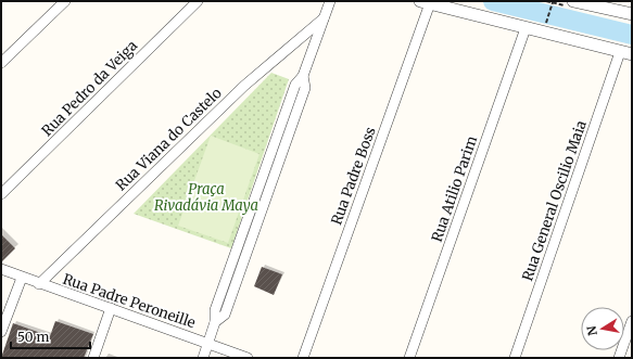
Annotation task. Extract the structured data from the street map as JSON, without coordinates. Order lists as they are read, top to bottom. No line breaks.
{"streets":{"street":["Rua Pedro da Veiga","Rua Viana do Castelo","Rua Padre Boss","Rua Atilio Parim","Rua General Oscilio Maia","Rua Padre Peroneille"]},"crossings":[["Rua Viana do Castelo","Rua Padre Peroneille"]],"parks":["Praça Rivadávia Maya"],"scale_bar":"50 m","north":"left"}
